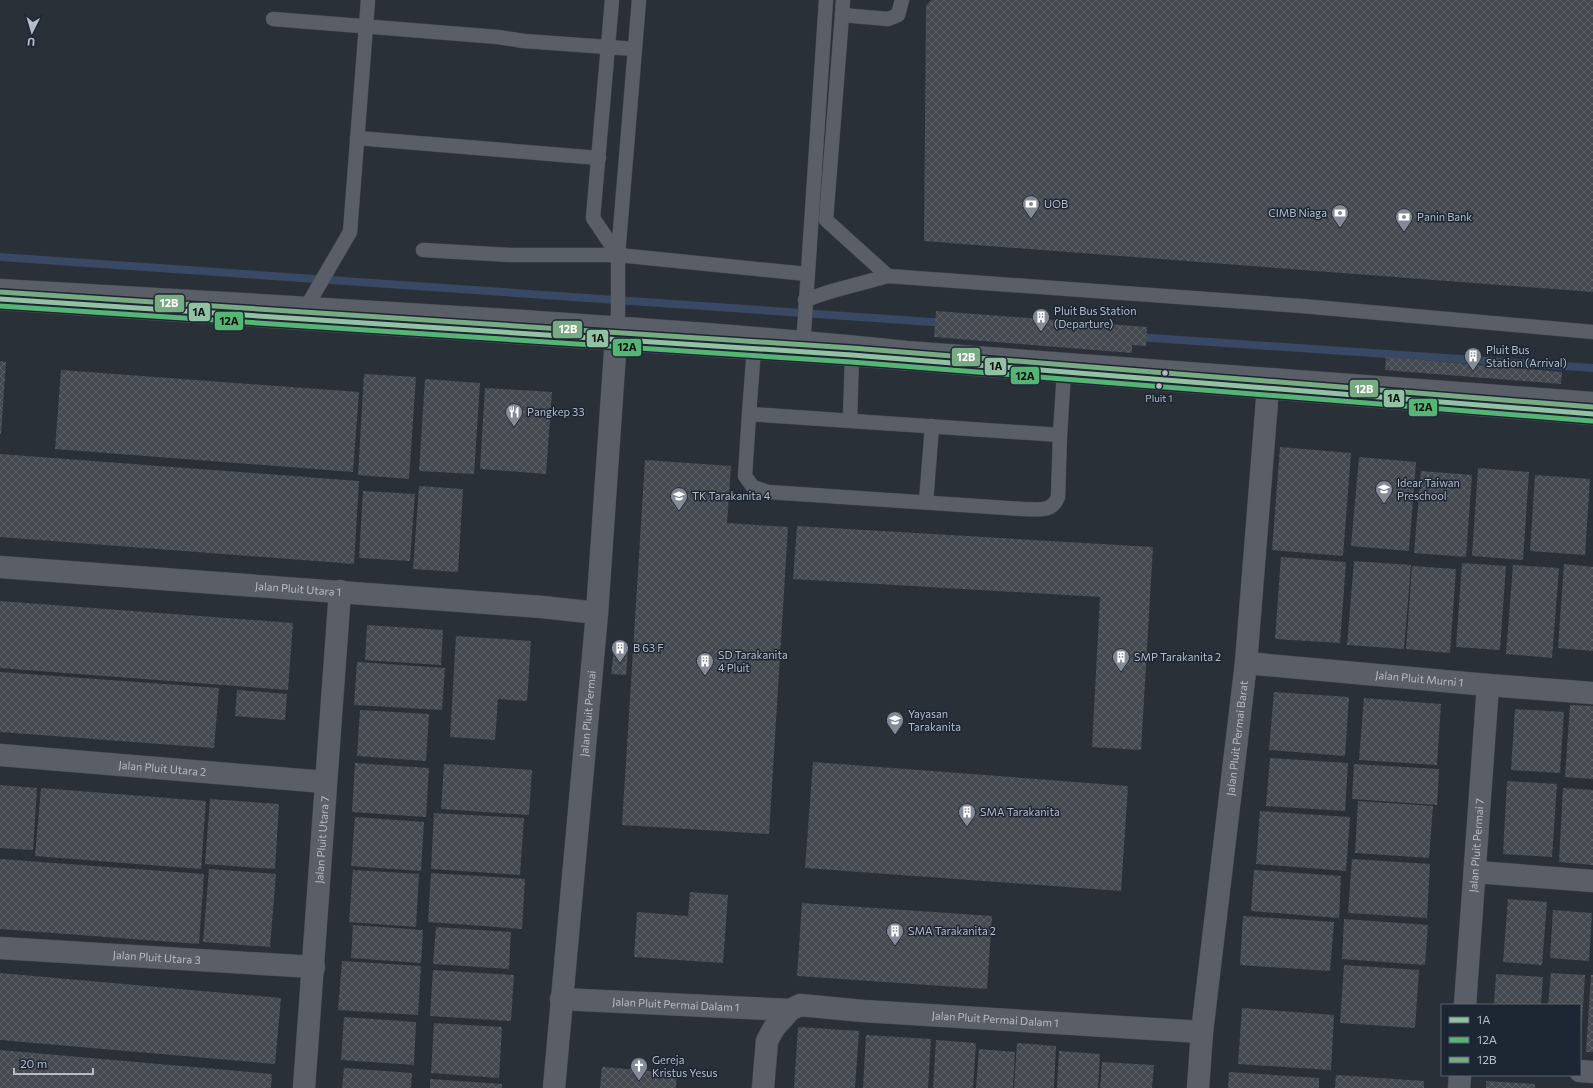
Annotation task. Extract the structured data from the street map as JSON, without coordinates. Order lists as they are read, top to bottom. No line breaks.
{"streets":{"street":["Jalan Pluit Utara 1","Jalan Pluit Murni 1","Jalan Pluit Permai","Jalan Pluit Permai Barat","Jalan Pluit Utara 2","Jalan Pluit Utara 7","Jalan Pluit Permai 7","Jalan Pluit Utara 3","Jalan Pluit Permai Dalam 1"]},"crossings":[["Jalan Pluit Utara 1","Jalan Pluit Permai"],["Jalan Pluit Utara 1","Jalan Pluit Utara 7"],["Jalan Pluit Murni 1","Jalan Pluit Permai Barat"],["Jalan Pluit Murni 1","Jalan Pluit Permai 7"],["Jalan Pluit Permai","Jalan Pluit Permai Dalam 1"],["Jalan Pluit Permai Barat","Jalan Pluit Permai Dalam 1"],["Jalan Pluit Utara 2","Jalan Pluit Utara 7"],["Jalan Pluit Utara 7","Jalan Pluit Utara 3"]],"places":{"bank":["UOB","CIMB Niaga","Panin Bank"],"building":["Pluit Bus Station (Departure)","Pluit Bus Station (Arrival)","B 63 F","SMP Tarakanita 2","SD Tarakanita 4 Pluit","SMA Tarakanita","SMA Tarakanita 2"],"other":["Pluit 1"],"restaurant":["Pangkep 33"],"school or university":["Idear Taiwan Preschool","TK Tarakanita 4","Yayasan Tarakanita"],"church":["Gereja Kristus Yesus"]},"lines":["transit line 12B","transit line 1A","transit line 12A"],"legend":["1A","12A","12B"],"scale_bar":"20 m","north":"bottom"}
